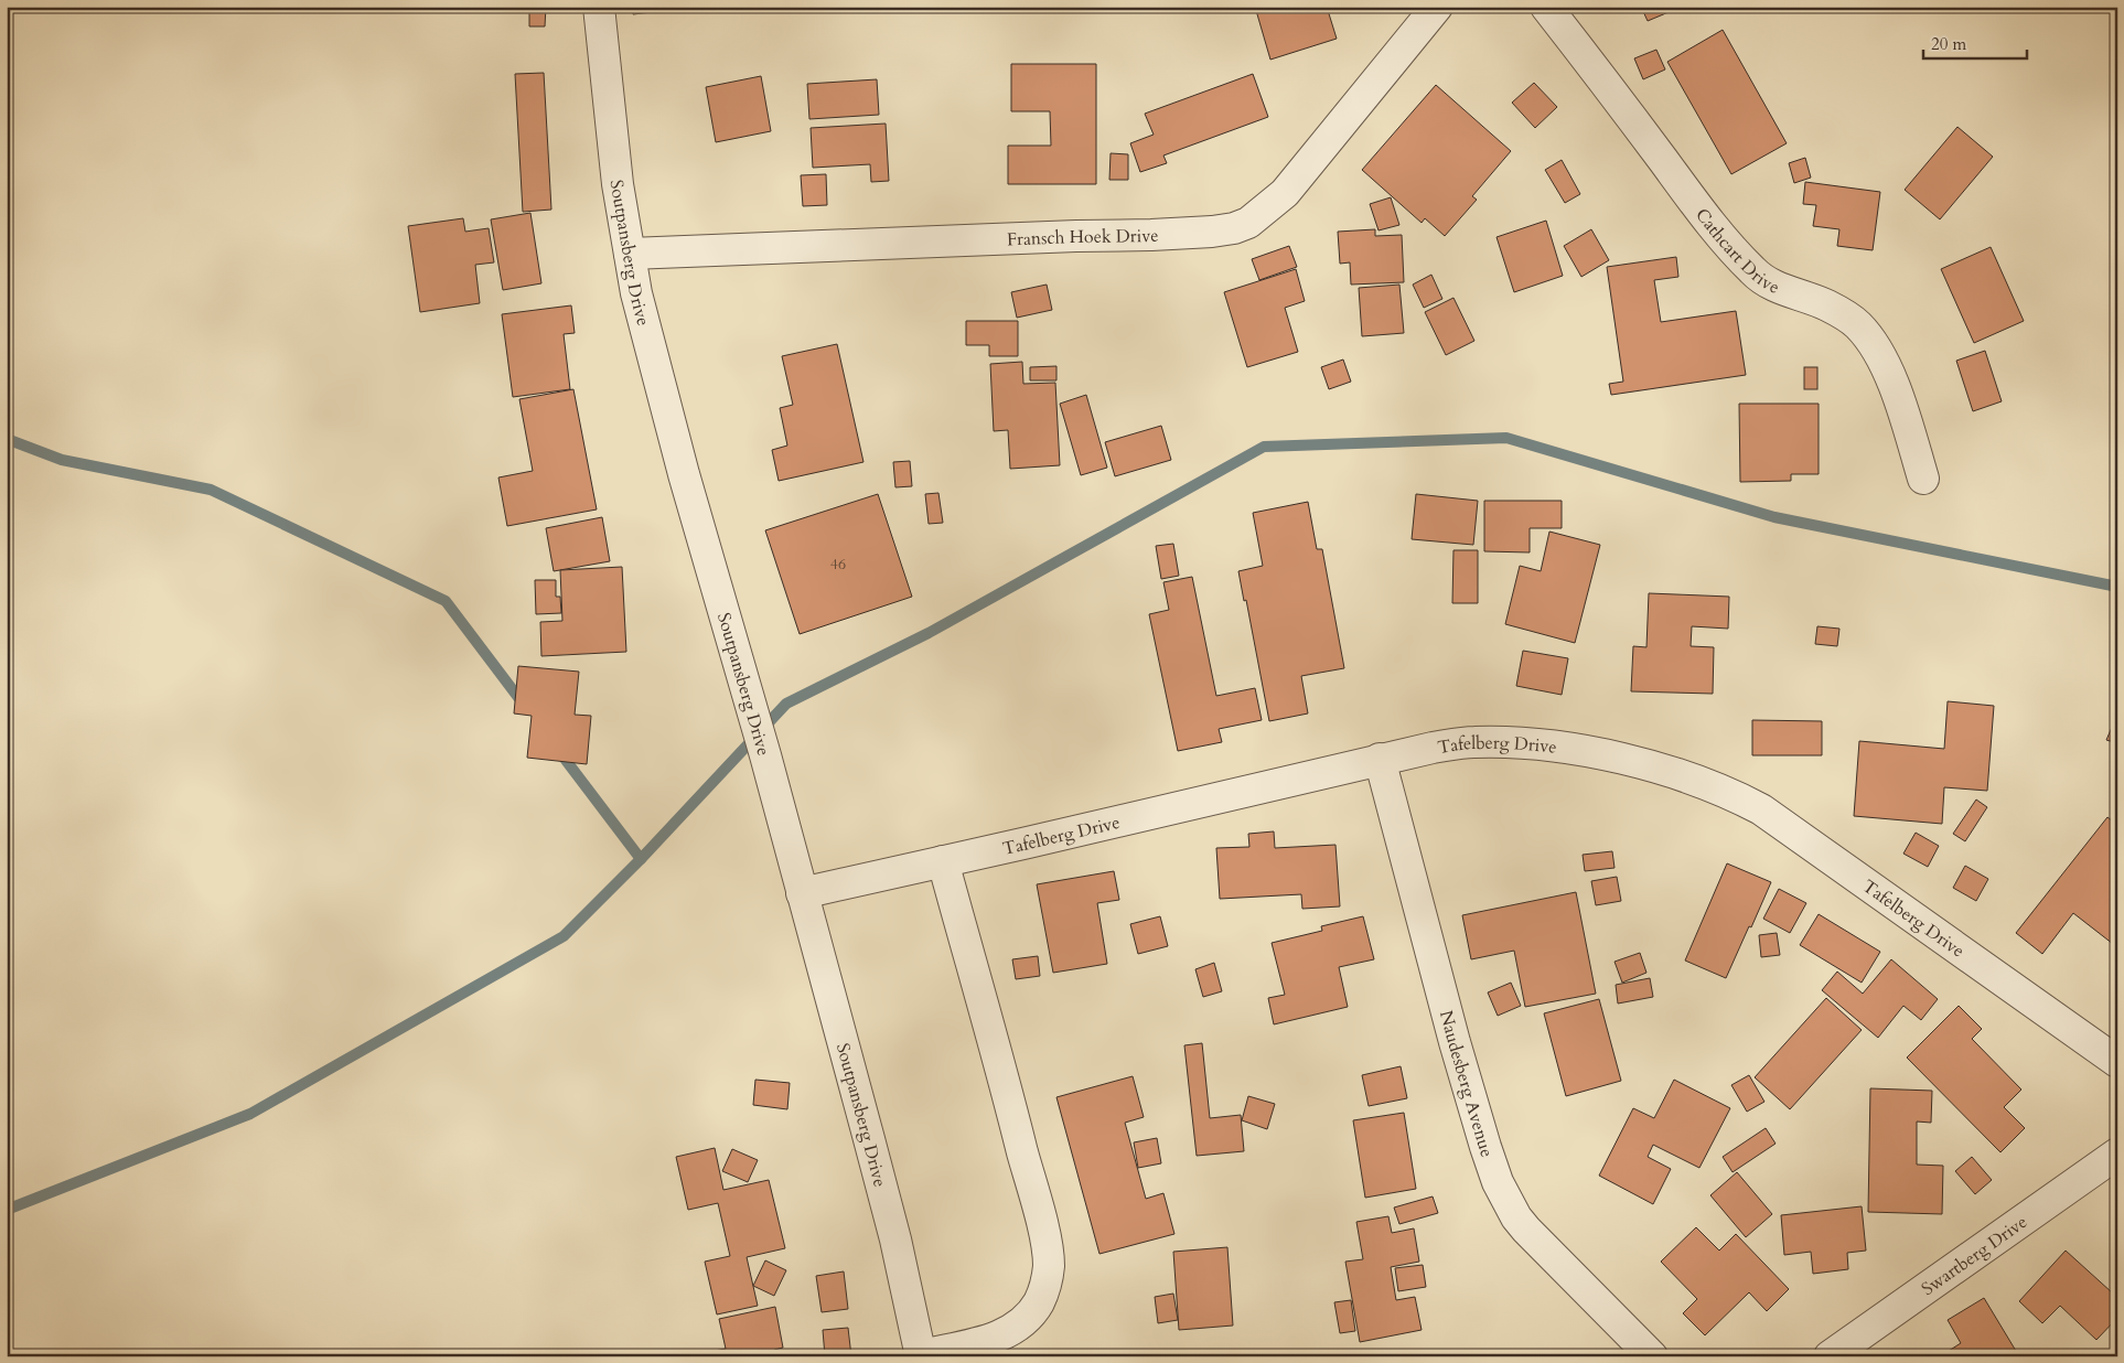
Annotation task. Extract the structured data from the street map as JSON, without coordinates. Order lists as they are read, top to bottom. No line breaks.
{"streets":{"street":["Fransch Hoek Drive","Cathcart Drive","Soutpansberg Drive","Tafelberg Drive","Naudesberg Avenue","Swartberg Drive"]},"crossings":[["Fransch Hoek Drive","Soutpansberg Drive"],["Soutpansberg Drive","Tafelberg Drive"],["Tafelberg Drive","Naudesberg Avenue"]],"house_numbers":["46"],"scale_bar":"20 m"}
